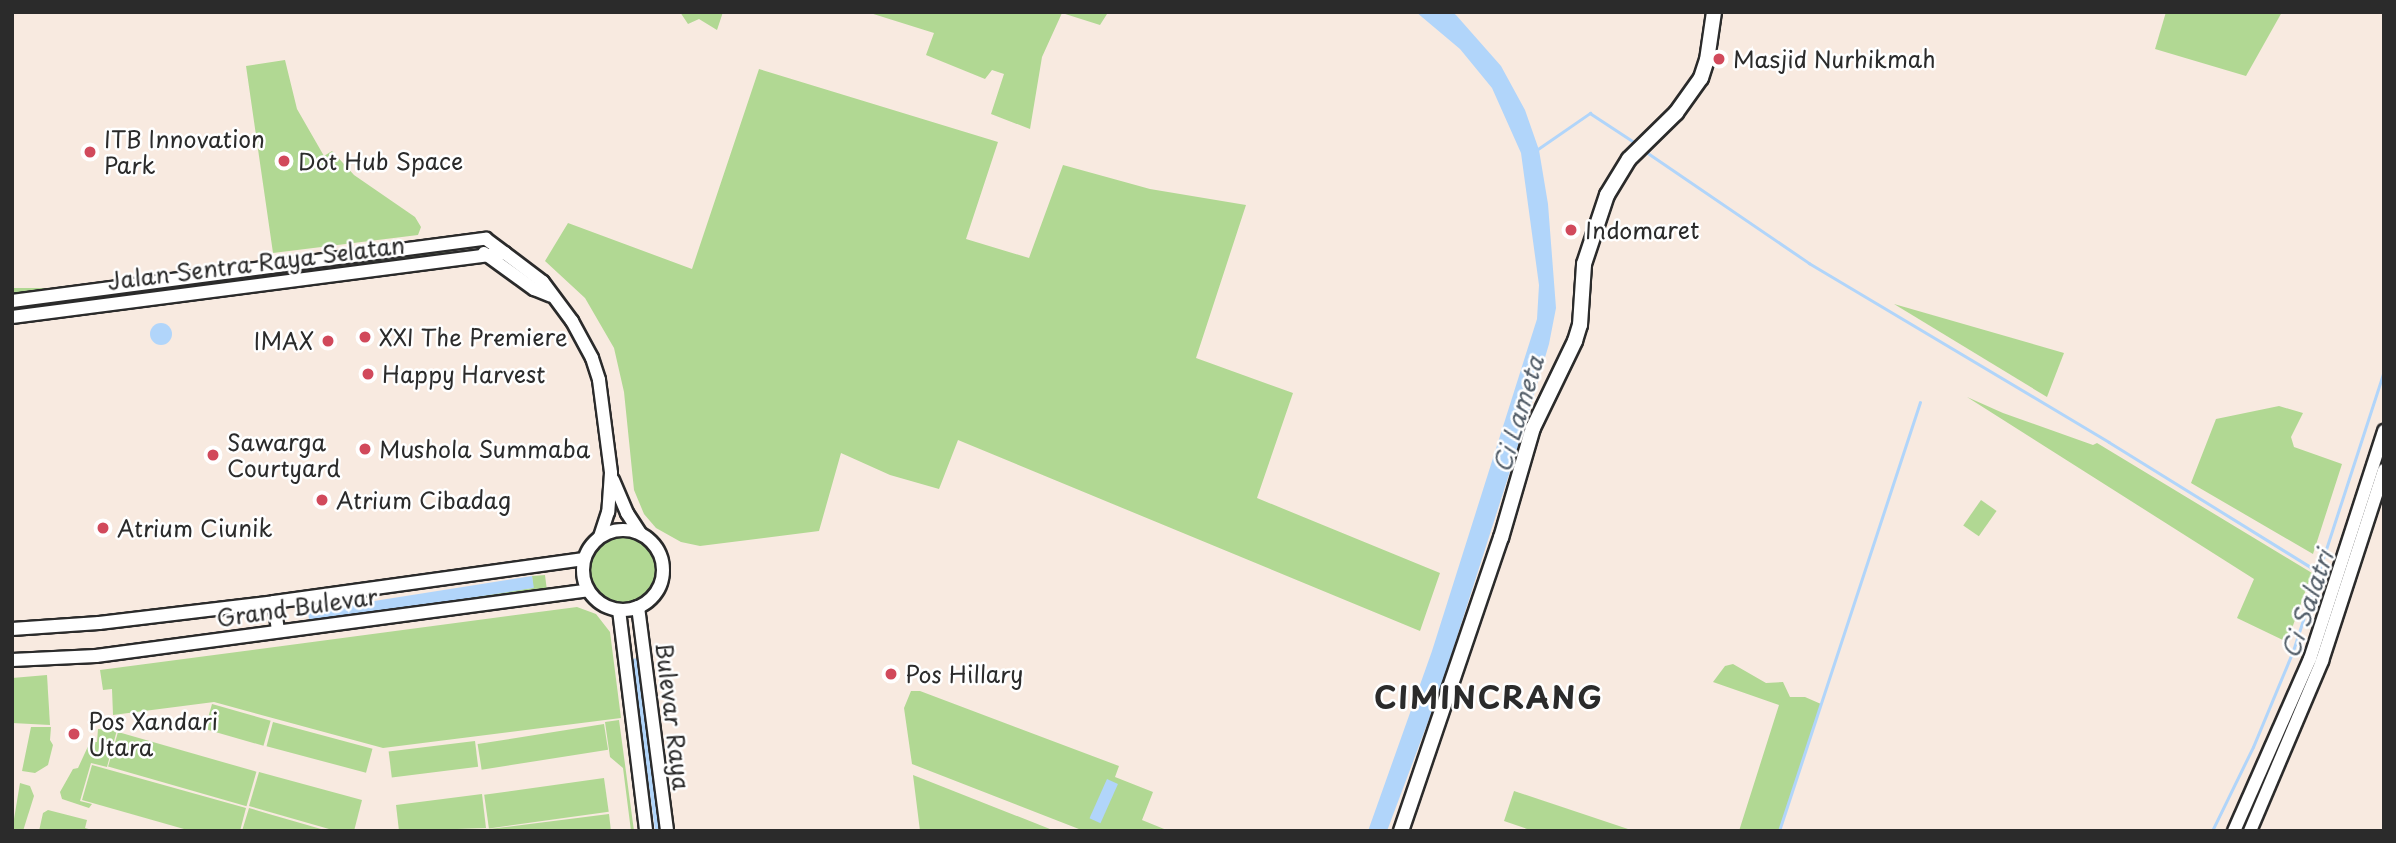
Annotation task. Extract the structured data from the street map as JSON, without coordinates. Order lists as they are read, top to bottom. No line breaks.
{"streets":{"street":["Jalan Sentra Raya Selatan","Grand Bulevar","Bulevar Raya"]},"crossings":[["Grand Bulevar","Bulevar Raya"]],"districts":["CIMINCRANG"],"water":["Ci Lameta","Ci Salatri"],"places":["Masjid Nurhikmah","ITB Innovation Park","Dot Hub Space","Indomaret","XXI The Premiere","IMAX","Happy Harvest","Mushola Summaba","Sawarga Courtyard","Atrium Cibadag","Atrium Ciunik","Pos Hillary","Pos Xandari Utara"]}
